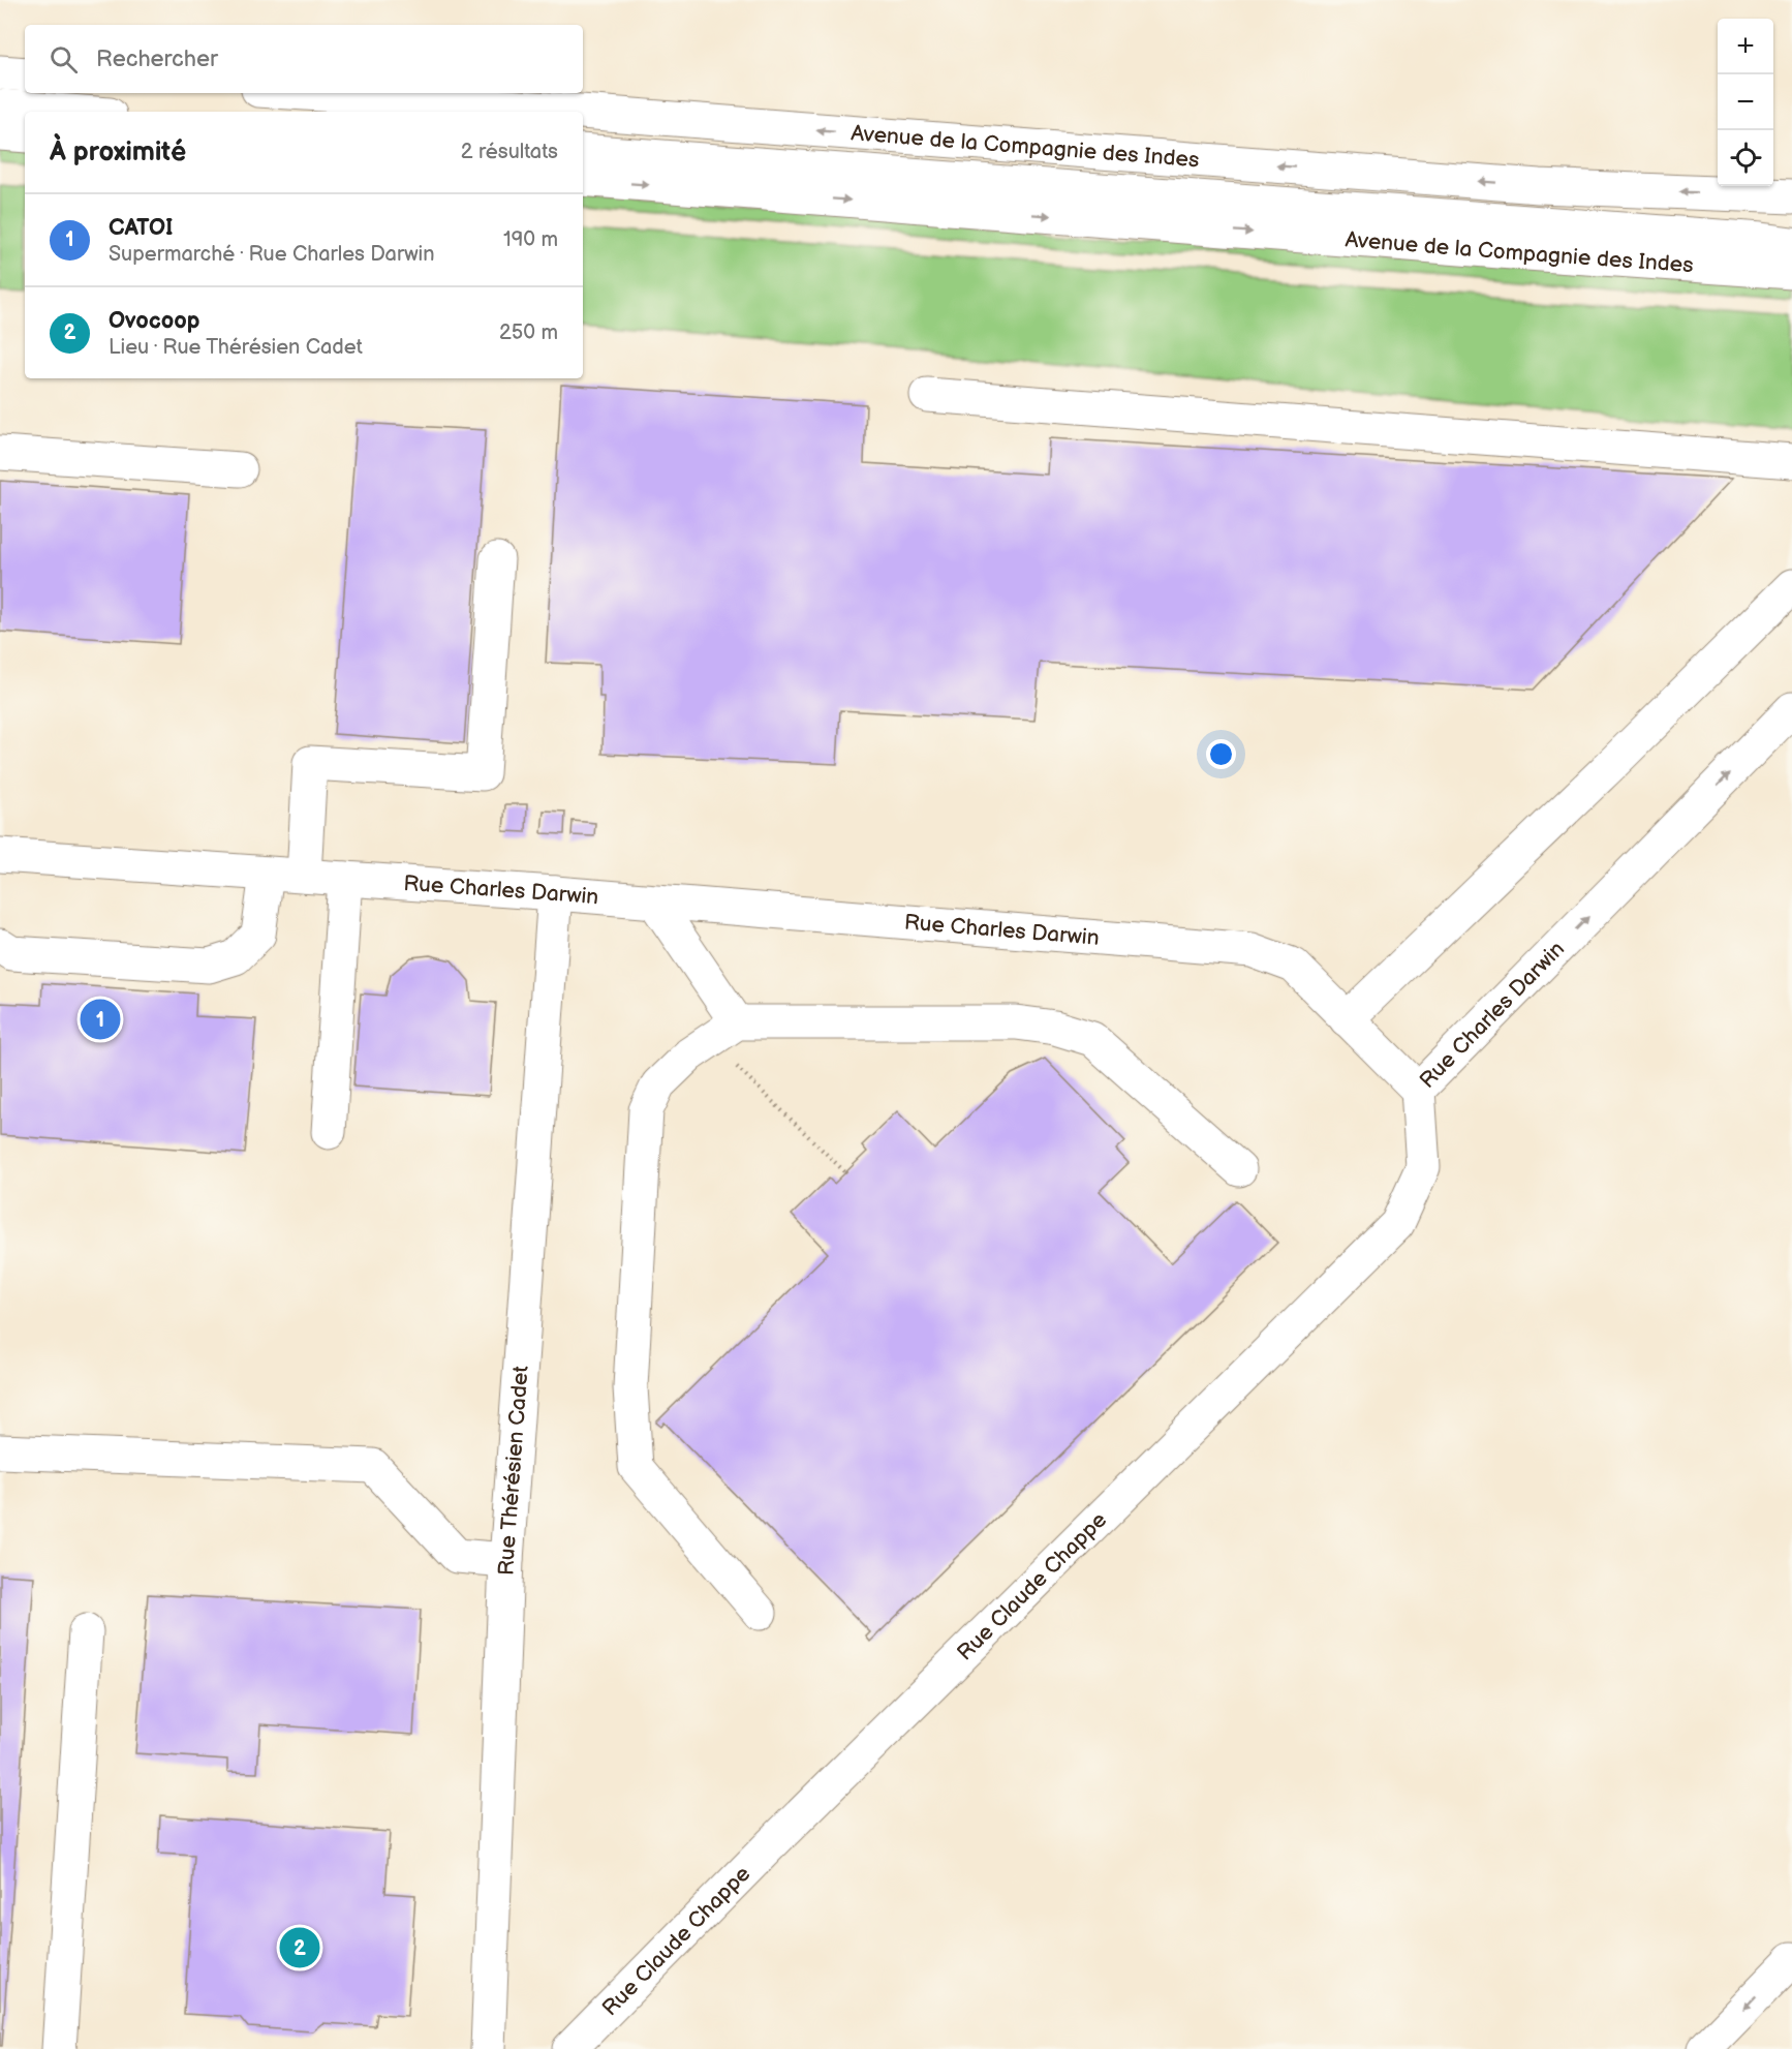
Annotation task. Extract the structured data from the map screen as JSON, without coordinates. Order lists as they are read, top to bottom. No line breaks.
{"streets":{"main road":["Avenue de la Compagnie des Indes","Rue Charles Darwin","Rue Thérésien Cadet","Rue Claude Chappe"]},"crossings":[["Rue Charles Darwin","Rue Thérésien Cadet"],["Rue Charles Darwin","Rue Claude Chappe"]],"page":{"map_buttons":["+","−"],"search":"Rechercher","heading":["À proximité","2 résultats"],"list":[{"mark":"1","name":"CATOI","note":"Supermarché · Rue Charles Darwin","value":"190 m"},{"mark":"2","name":"Ovocoop","note":"Lieu · Rue Thérésien Cadet","value":"250 m"}],"pins":["1","2"]}}
